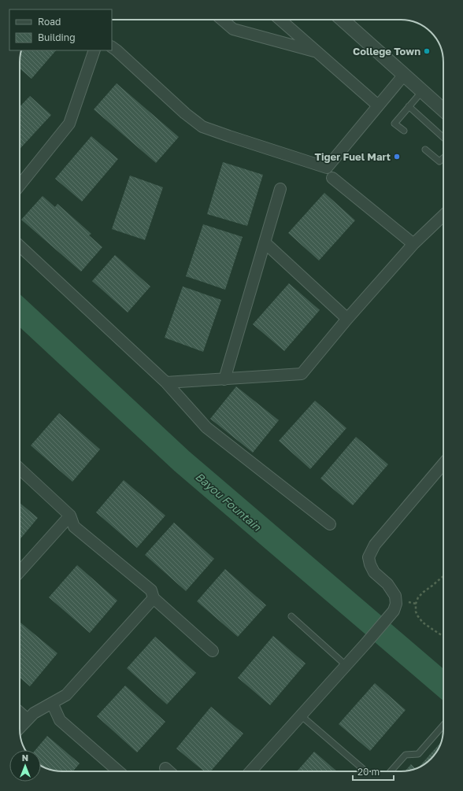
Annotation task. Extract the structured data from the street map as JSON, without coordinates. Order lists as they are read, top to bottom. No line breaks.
{"water":["Bayou Fountain"],"places":["College Town","Tiger Fuel Mart"],"legend":["Road","Building"],"scale_bar":"20 m","north":"top"}
